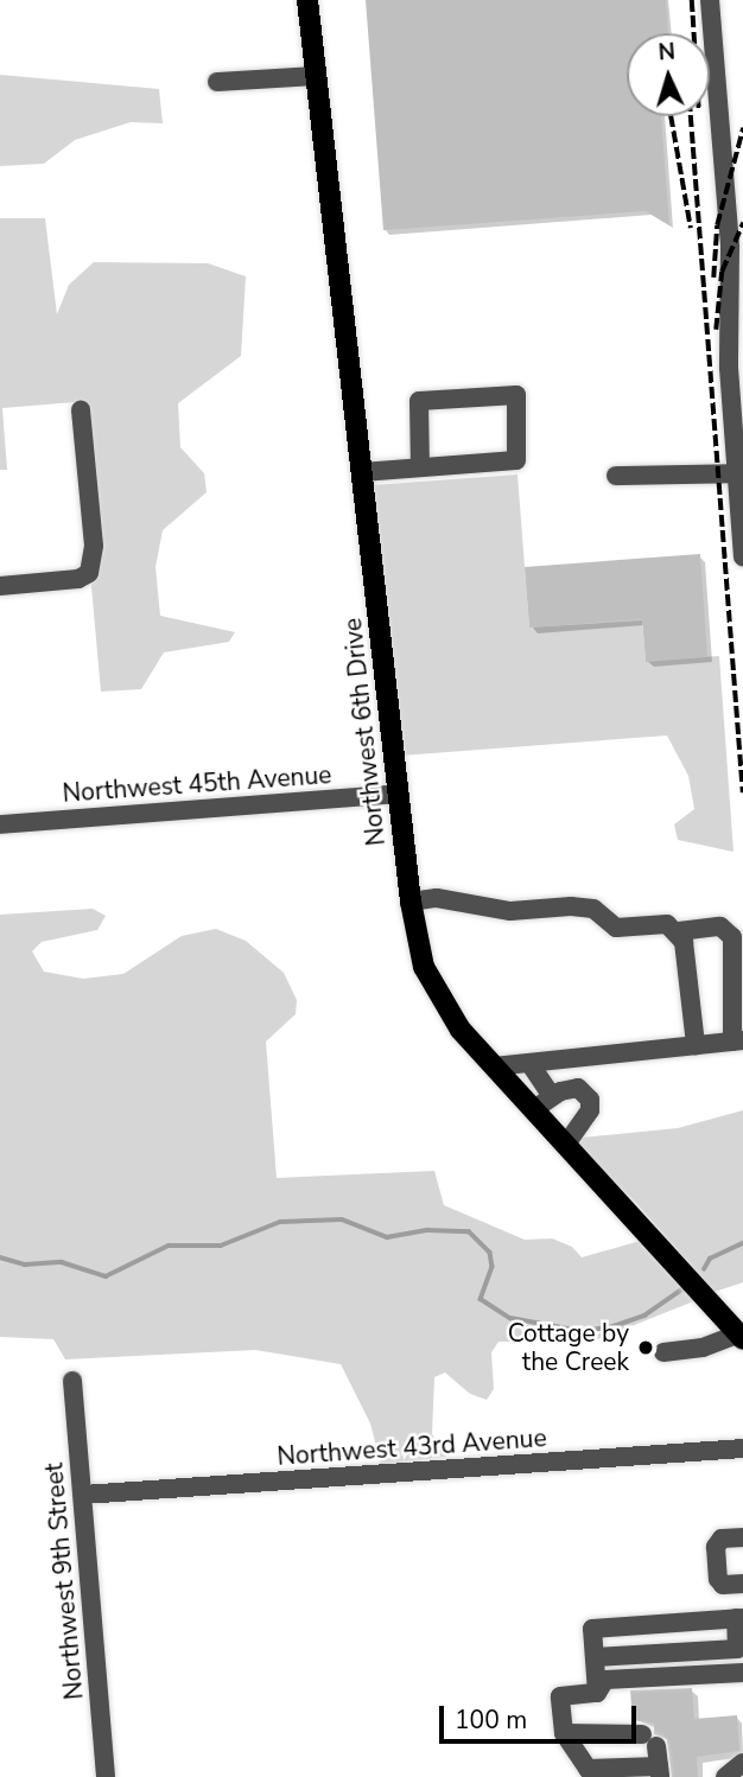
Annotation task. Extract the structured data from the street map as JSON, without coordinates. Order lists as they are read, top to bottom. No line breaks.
{"streets":{"main road":["Northwest 6th Drive"],"street":["Northwest 45th Avenue","Northwest 43rd Avenue","Northwest 9th Street"]},"crossings":[["Northwest 6th Drive","Northwest 45th Avenue"],["Northwest 43rd Avenue","Northwest 9th Street"]],"places":["Cottage by the Creek"],"scale_bar":"100 m","north":"top"}
